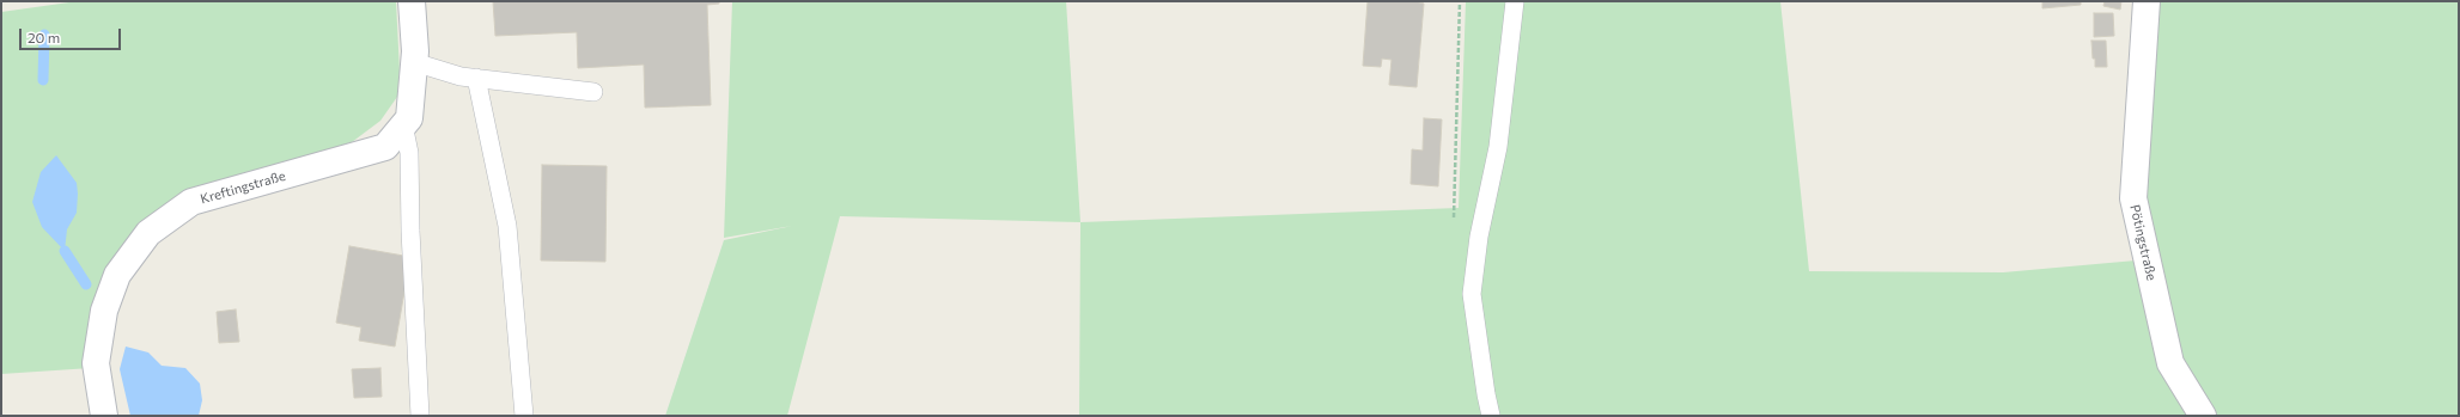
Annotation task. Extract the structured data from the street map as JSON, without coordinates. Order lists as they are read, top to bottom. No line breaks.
{"streets":{"street":["Kreftingstraße","Pötingstraße"]},"scale_bar":"20 m"}
